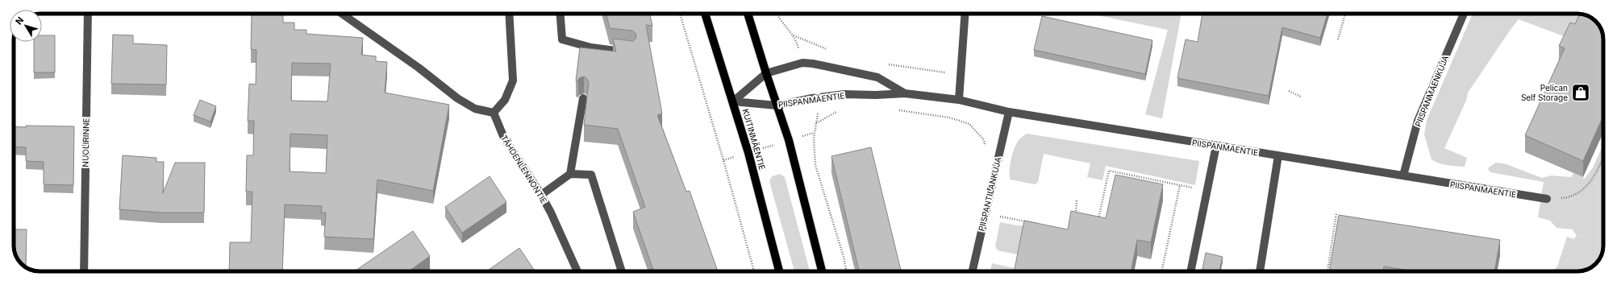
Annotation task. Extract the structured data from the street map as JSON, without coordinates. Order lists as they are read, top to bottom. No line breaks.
{"streets":{"main road":["KUITINMÄENTIE"],"street":["PIISPANMÄENKUJA","PIISPANMÄENTIE","NUOLIRINNE","TÄHDENLENNONTIE","PIISPANTILANKUJA"]},"crossings":[["PIISPANMÄENKUJA","PIISPANMÄENTIE"],["PIISPANMÄENTIE","KUITINMÄENTIE"],["PIISPANMÄENTIE","PIISPANTILANKUJA"]],"places":{"shop":["Pelican Self Storage"]},"north":"top left"}
